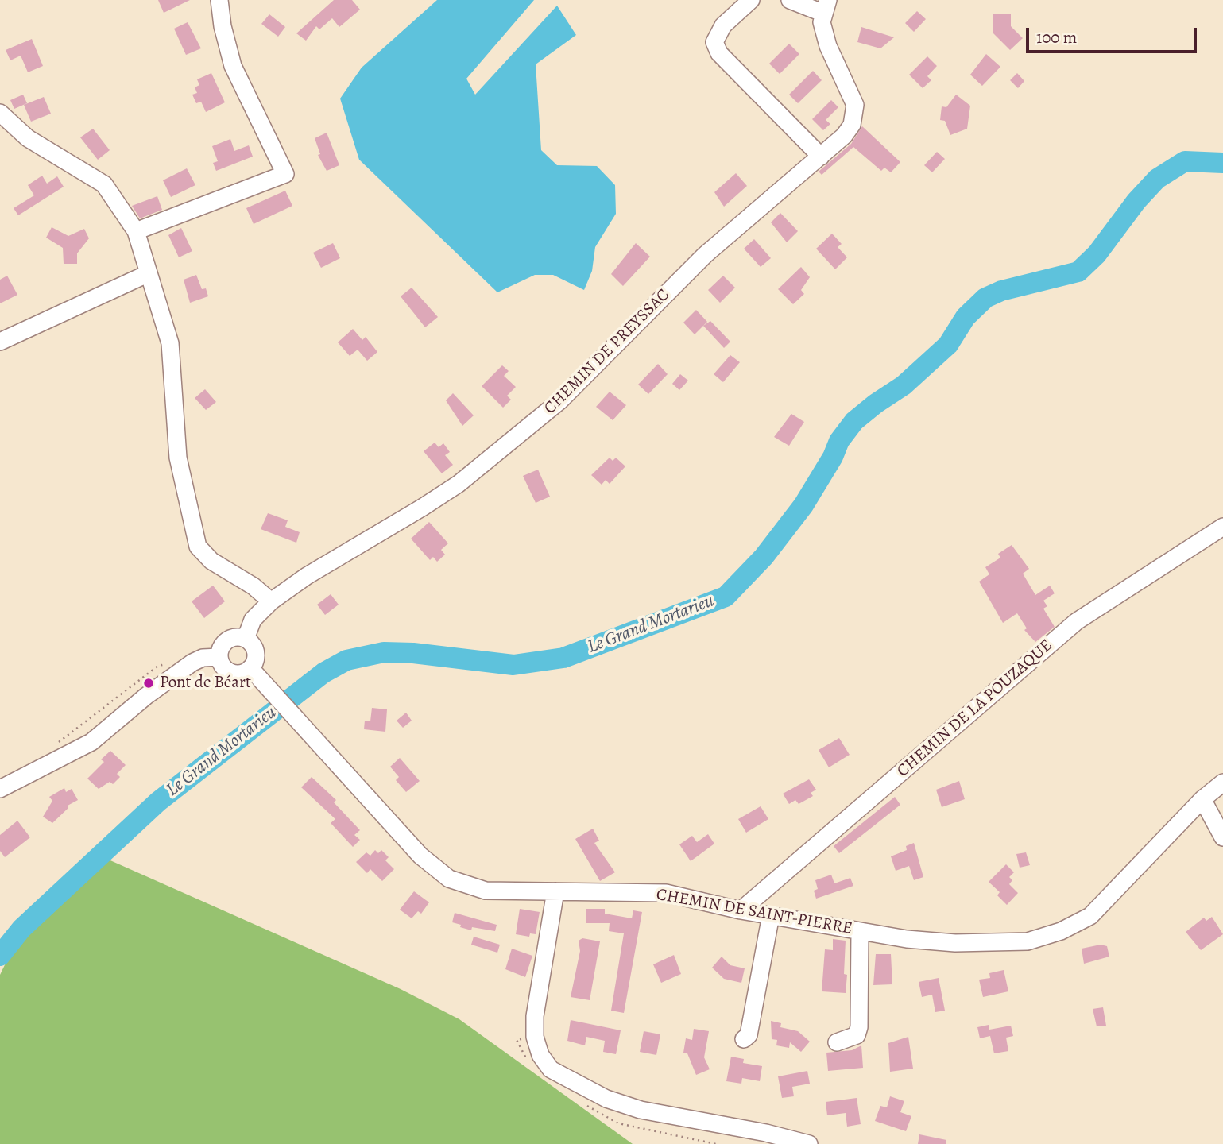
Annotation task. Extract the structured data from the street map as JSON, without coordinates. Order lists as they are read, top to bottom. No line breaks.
{"streets":{"street":["CHEMIN DE PREYSSAC","CHEMIN DE LA POUZAQUE","CHEMIN DE SAINT-PIERRE"]},"crossings":[["CHEMIN DE PREYSSAC","CHEMIN DE SAINT-PIERRE"],["CHEMIN DE LA POUZAQUE","CHEMIN DE SAINT-PIERRE"]],"water":["Le Grand Mortarieu"],"places":["Pont de Béart"],"scale_bar":"100 m"}
